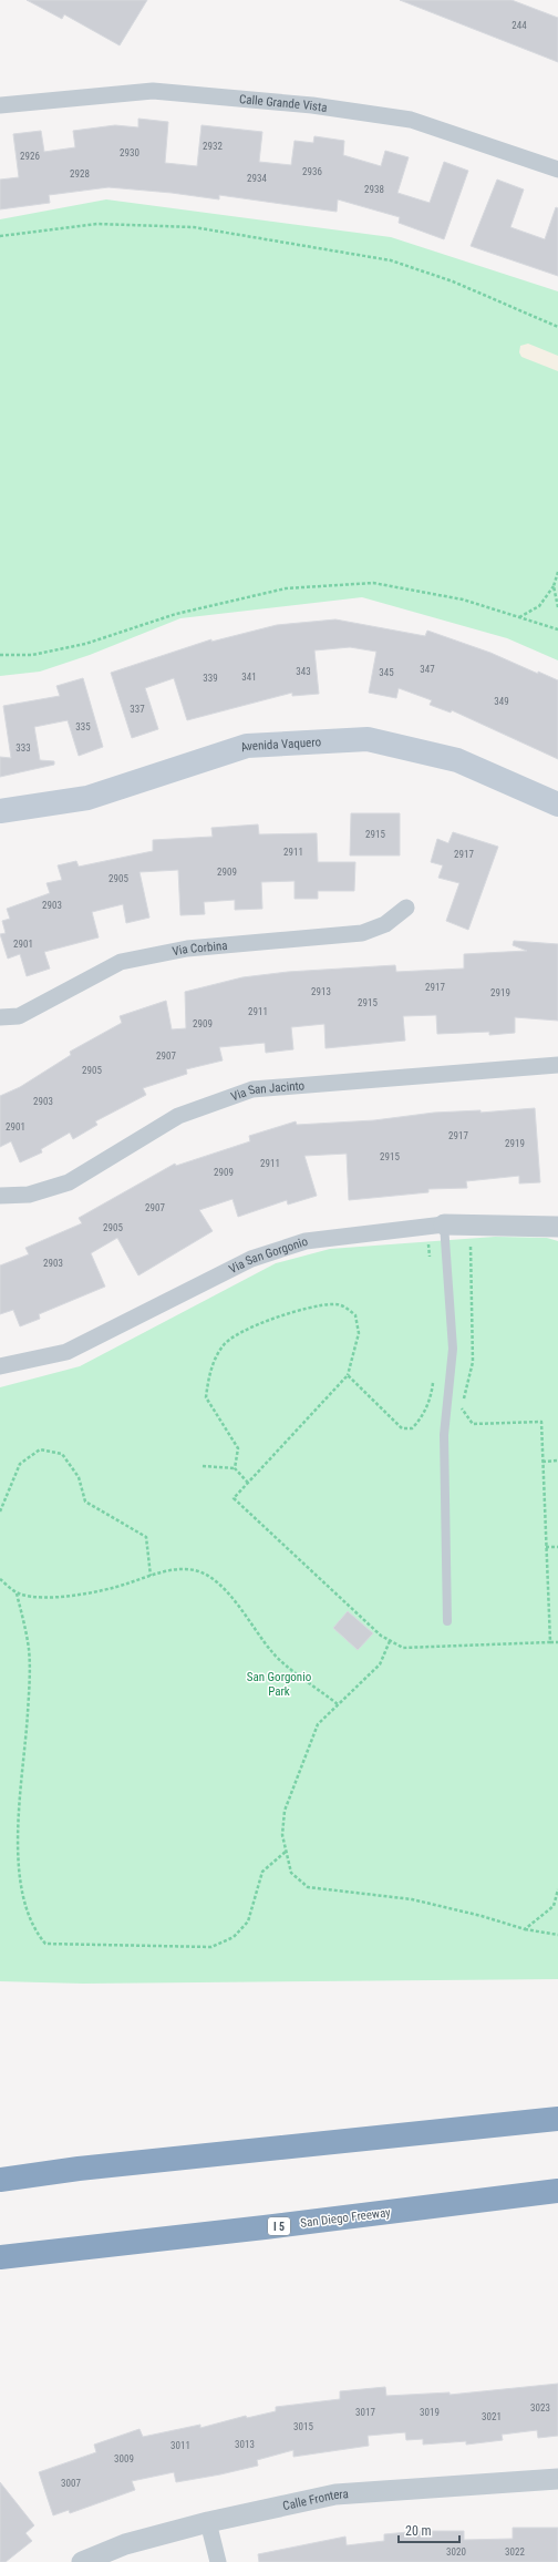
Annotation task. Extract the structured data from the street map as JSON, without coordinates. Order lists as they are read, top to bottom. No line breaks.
{"streets":{"highway":["San Diego Freeway","I 5"],"main road":["Avenida Vaquero"],"street":["Calle Grande Vista","Via Corbina","Via San Jacinto","Via San Gorgonio","Calle Frontera"]},"parks":["San Gorgonio Park"],"house_numbers":["244","2932","2930","2926","2936","2928","2934","2938","347","343","345","341","339","349","337","335","333","2915","2911","2917","2909","2905","2903","2901","2917","2913","2919","2915","2911","2909","2907","2905","2903","2901","2917","2919","2915","2911","2909","2907","2905","2903","3023","3017","3019","3021","3015","3013","3011","3009","3007","3020","3022"],"scale_bar":"20 m"}
